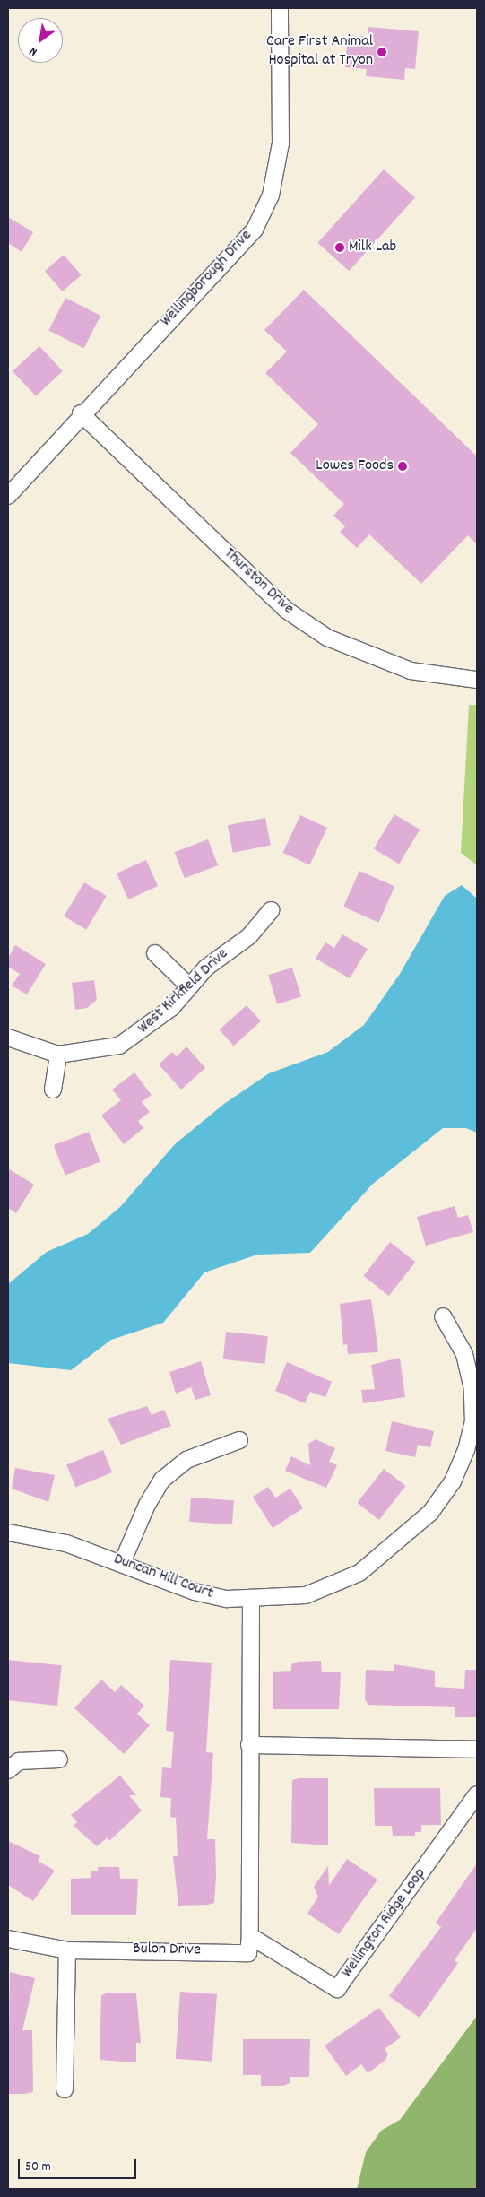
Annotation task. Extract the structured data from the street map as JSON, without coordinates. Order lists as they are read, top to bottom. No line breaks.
{"streets":{"street":["Wellingborough Drive","Thurston Drive","West Kirkfield Drive","Duncan Hill Court","Wellington Ridge Loop","Bulon Drive"]},"crossings":[["Wellingborough Drive","Thurston Drive"],["Wellington Ridge Loop","Bulon Drive"]],"places":["Care First Animal Hospital at Tryon","Milk Lab","Lowes Foods"],"scale_bar":"50 m","north":"bottom left"}
